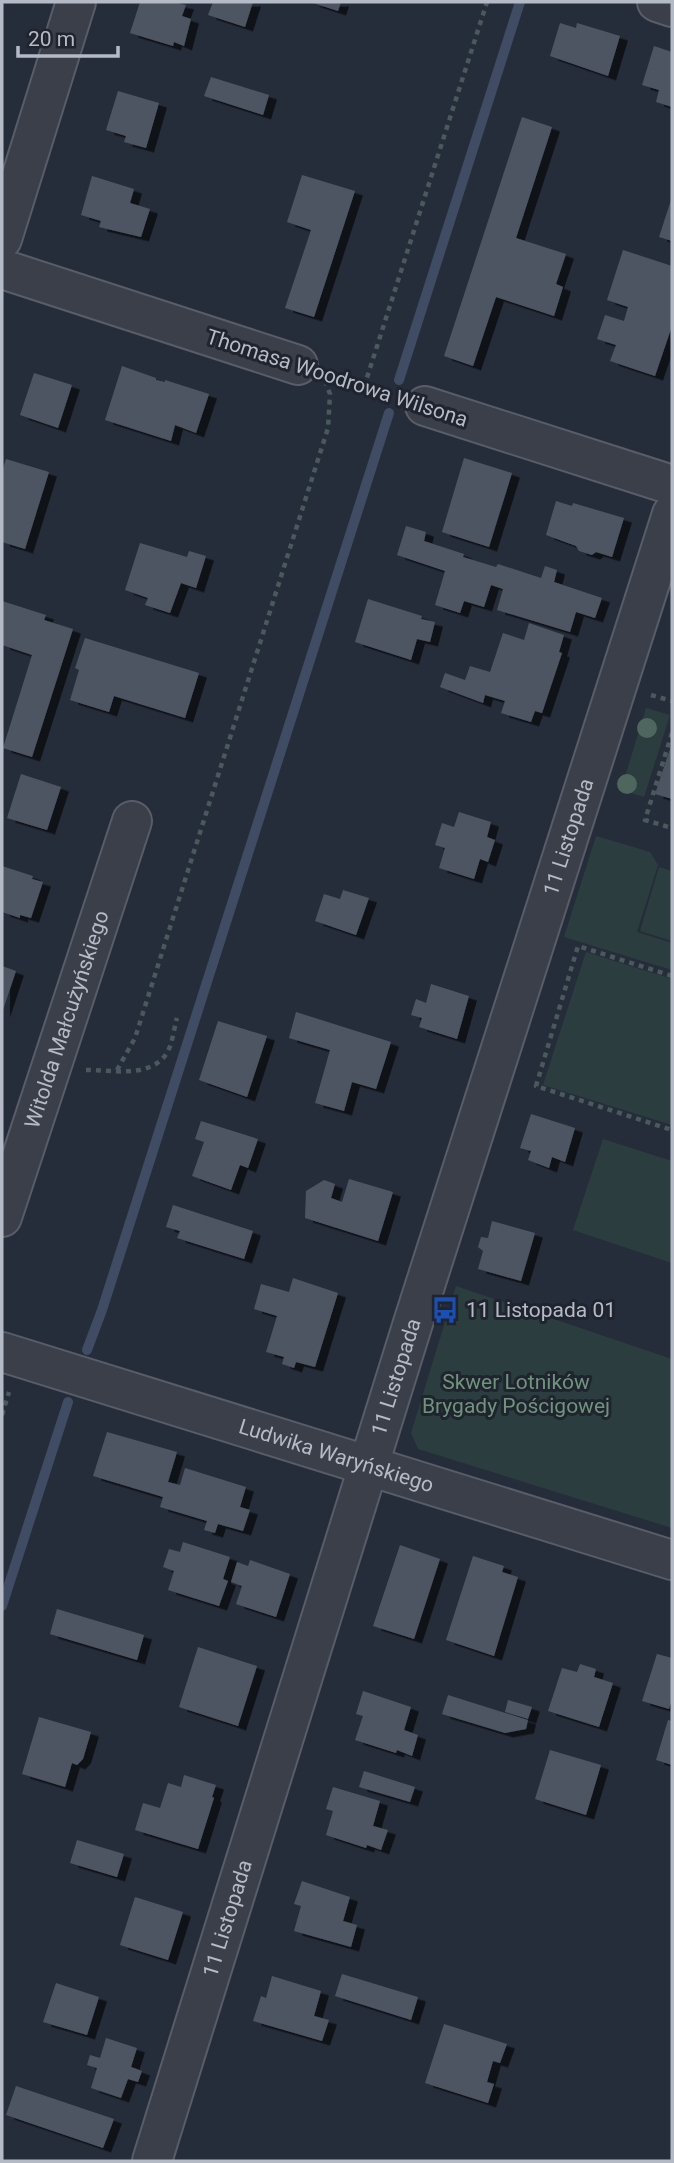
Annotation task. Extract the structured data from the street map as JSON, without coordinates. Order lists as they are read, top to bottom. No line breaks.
{"streets":{"street":["Thomasa Woodrowa Wilsona","11 Listopada","Witolda Małcużyńskiego","Ludwika Waryńskiego"]},"crossings":[["11 Listopada","Ludwika Waryńskiego"]],"parks":["Skwer Lotników Brygady Pościgowej"],"places":{"bus stop":["11 Listopada 01"]},"scale_bar":"20 m"}
